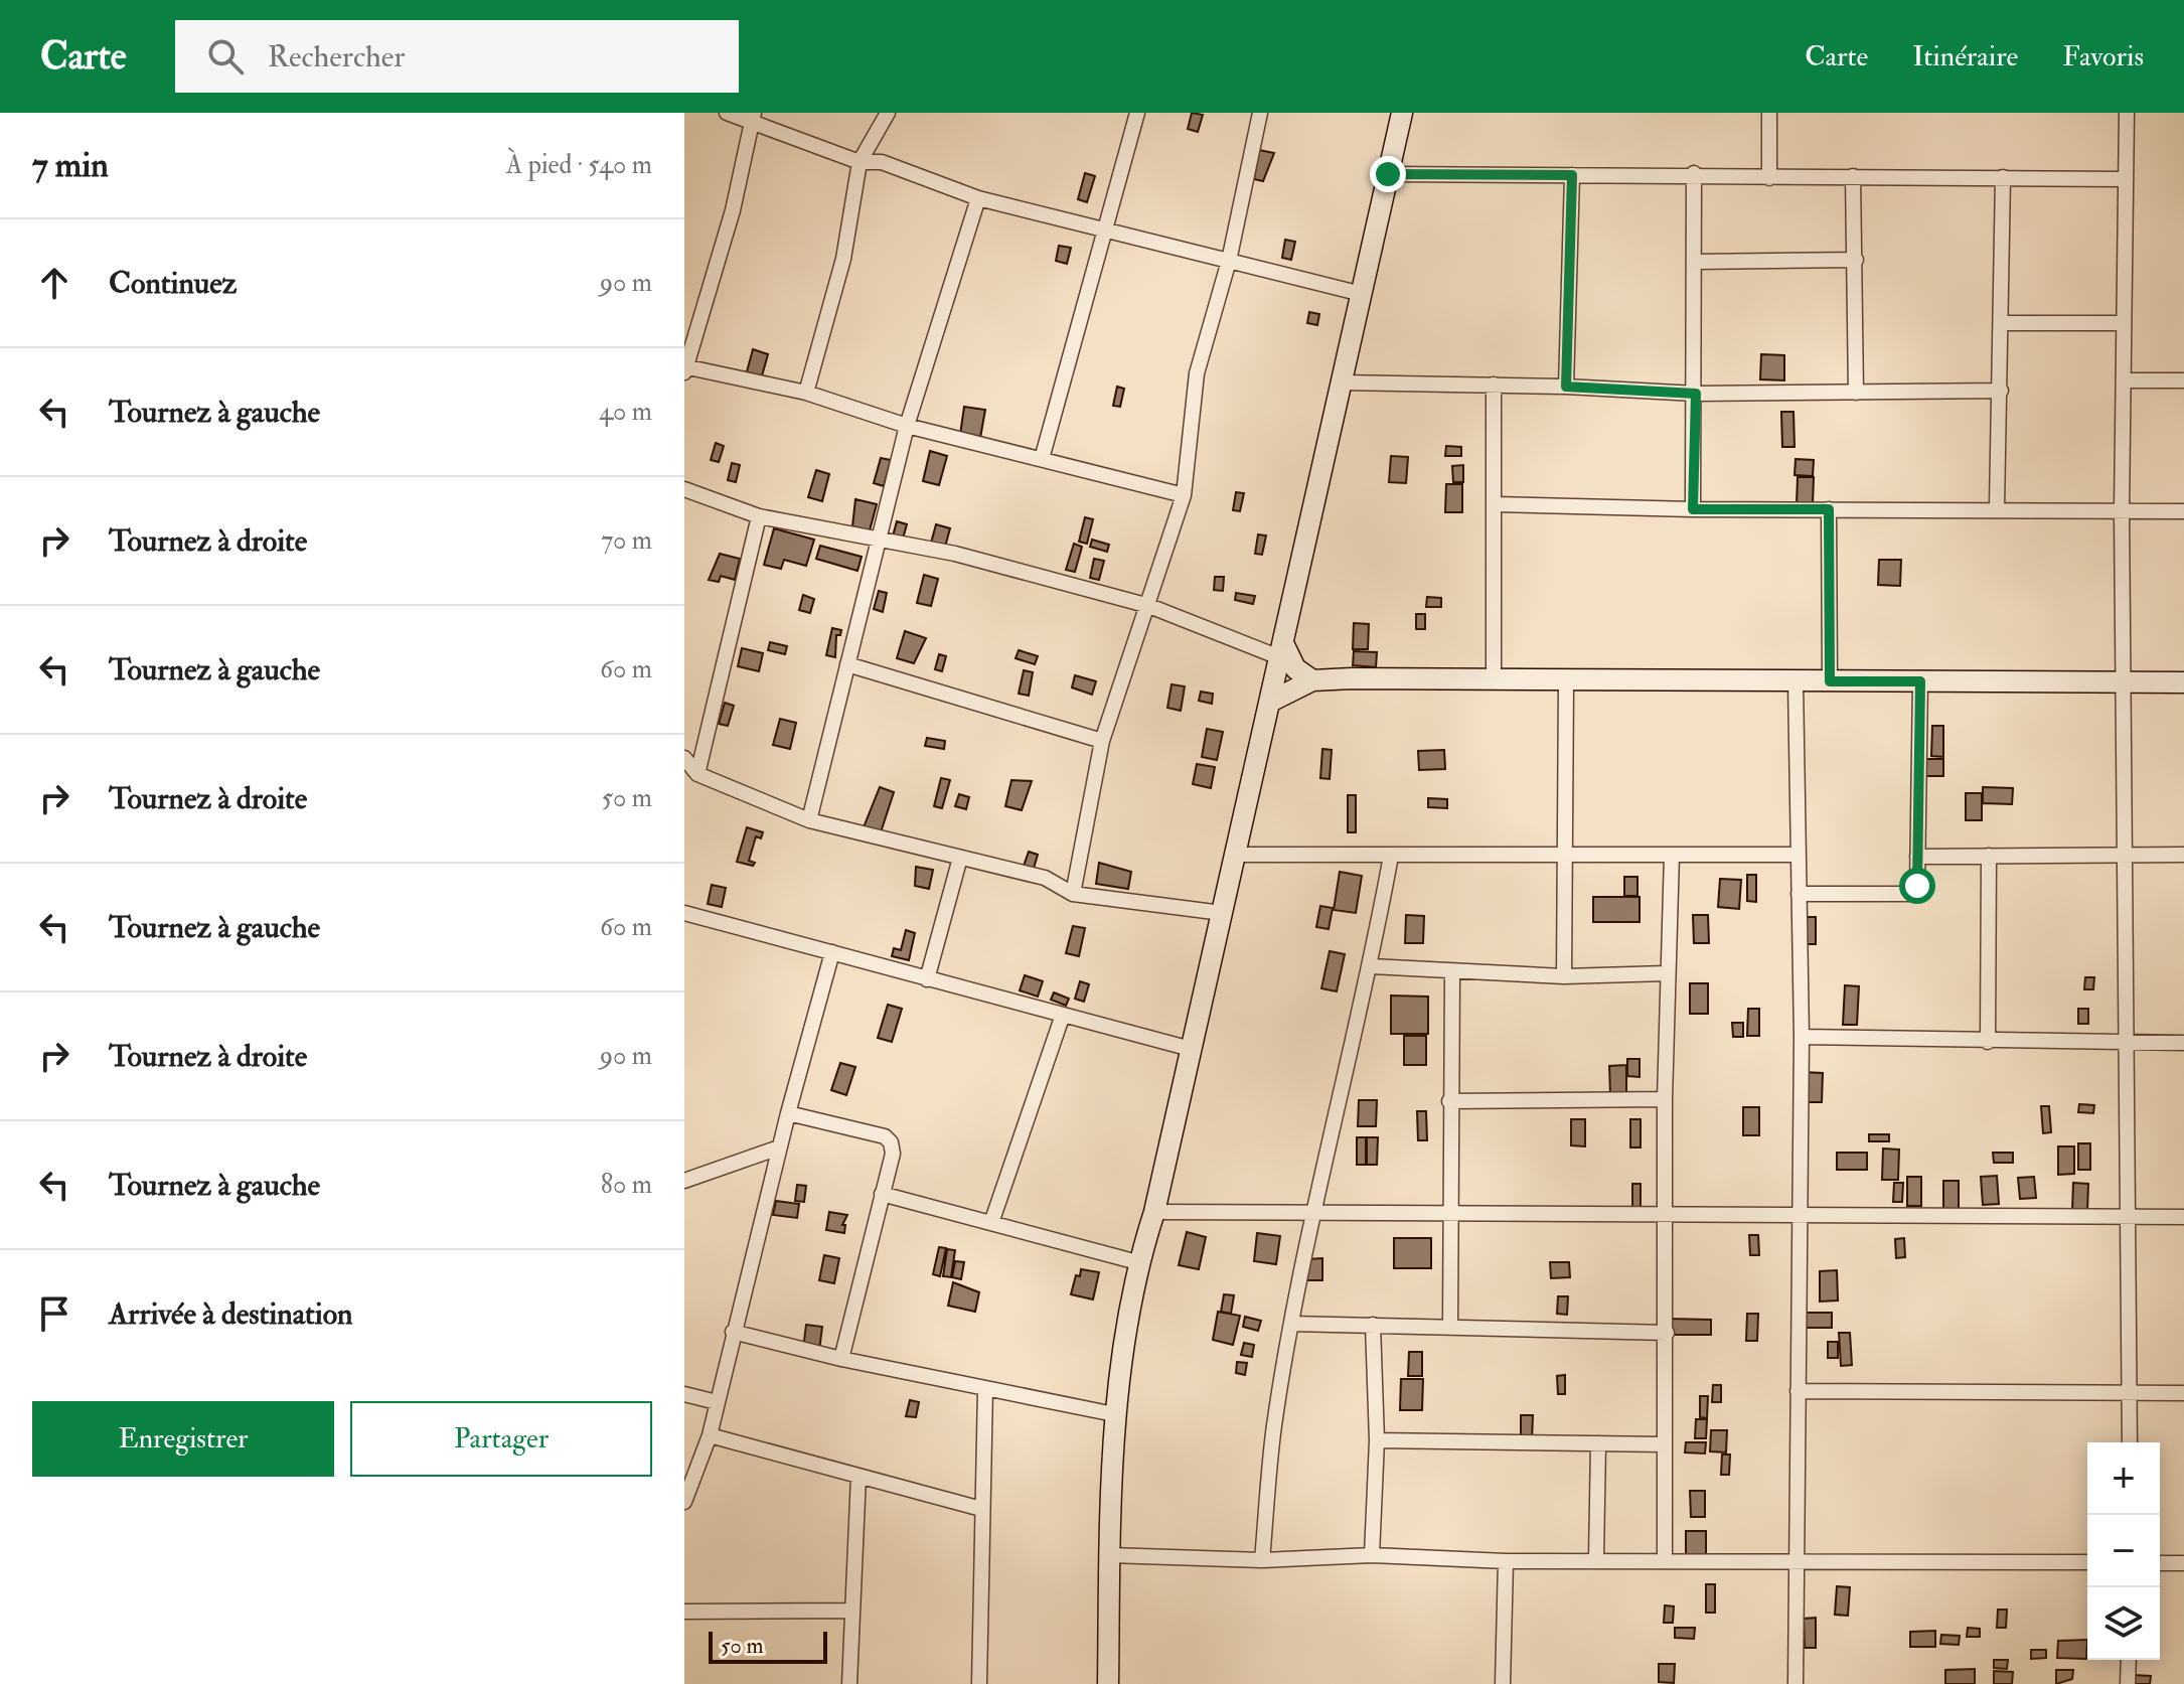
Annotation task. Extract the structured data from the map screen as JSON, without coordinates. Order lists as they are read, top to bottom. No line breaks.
{"scale_bar":"50 m","page":{"header":"Carte","search":"Rechercher","nav":["Carte","Itinéraire","Favoris"],"heading":["7 min","À pied · 540 m"],"list":[["Continuez","90 m"],["Tournez à gauche","40 m"],["Tournez à droite","70 m"],["Tournez à gauche","60 m"],["Tournez à droite","50 m"],["Tournez à gauche","60 m"],["Tournez à droite","90 m"],["Tournez à gauche","80 m"],"Arrivée à destination"],"buttons":["Enregistrer","Partager"],"map_buttons":["+","−"],"scale":"50 m"}}
